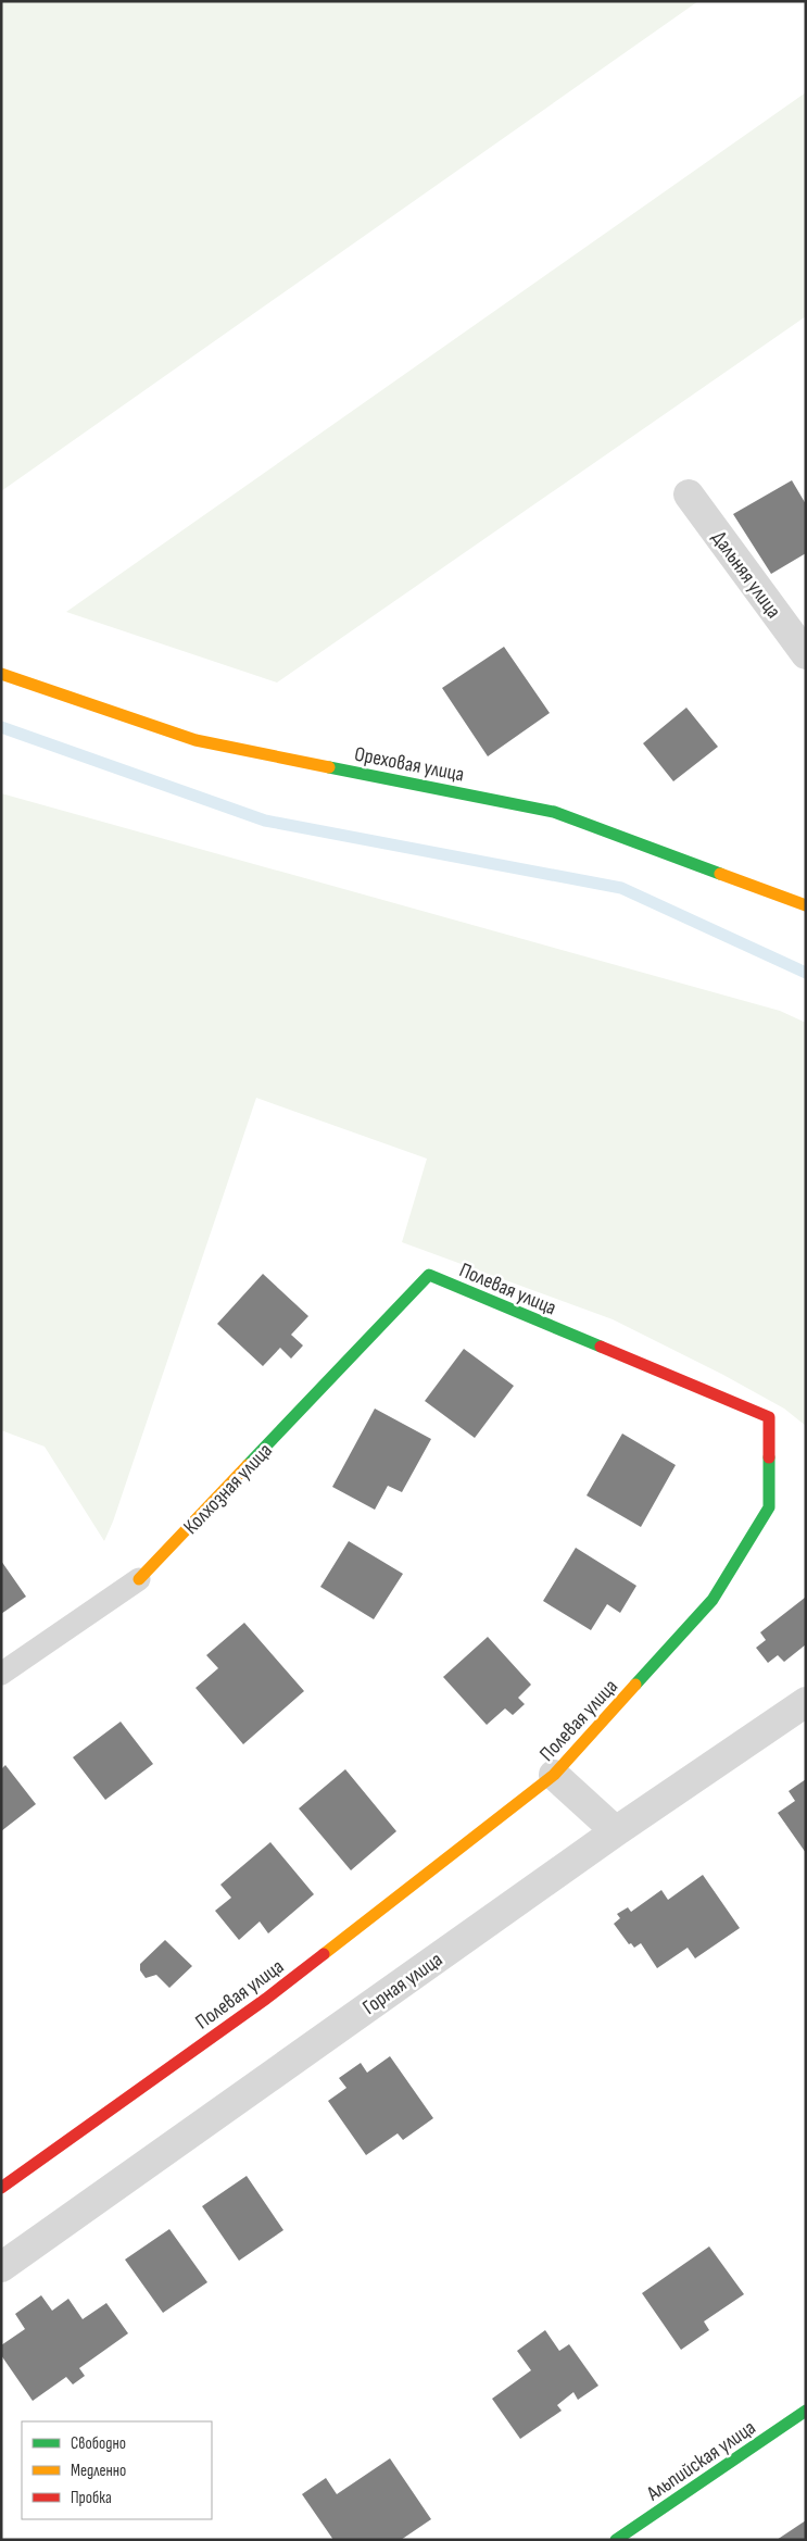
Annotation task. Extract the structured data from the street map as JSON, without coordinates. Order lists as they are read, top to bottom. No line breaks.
{"streets":{"street":["Дальняя улица","Ореховая улица","Полевая улица","Колхозная улица","Горная улица","Альпийская улица"]},"crossings":[["Полевая улица","Колхозная улица"]],"legend":["Свободно","Медленно","Пробка"]}
